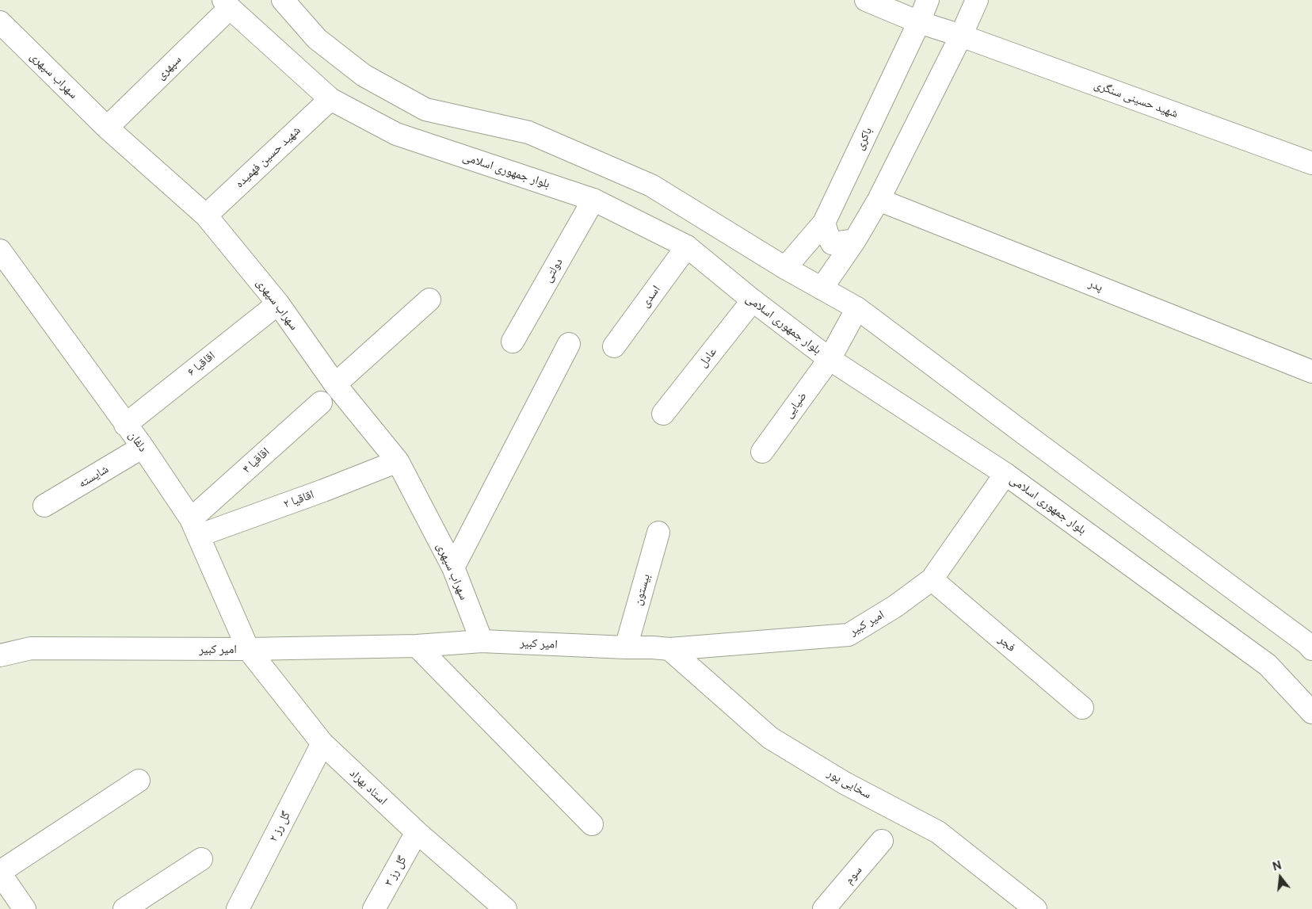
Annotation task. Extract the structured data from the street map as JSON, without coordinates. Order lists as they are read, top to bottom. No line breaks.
{"streets":{"street":["سپهری","سهراب سپهری","شهید حسینی سنگری","باکری","شهید حسین فهمیده","بلوار جمهوری اسلامی","دولتی","پدر","اسدی","عادل","اقاقیا ۶","ضیایی","دلفان","اقاقیا ۴","شایسته","اقاقیا ۲","بیستون","امیر کبیر","فجر","سخایی پور","استاد بهزاد","گل رز ۲","گل رز ۳","سوم"]},"crossings":[["سپهری","سهراب سپهری"],["سپهری","بلوار جمهوری اسلامی"],["سهراب سپهری","شهید حسین فهمیده"],["سهراب سپهری","اقاقیا ۶"],["سهراب سپهری","اقاقیا ۲"],["سهراب سپهری","امیر کبیر"],["شهید حسینی سنگری","باکری"],["شهید حسین فهمیده","بلوار جمهوری اسلامی"],["بلوار جمهوری اسلامی","دولتی"],["بلوار جمهوری اسلامی","اسدی"],["بلوار جمهوری اسلامی","عادل"],["بلوار جمهوری اسلامی","ضیایی"],["بلوار جمهوری اسلامی","امیر کبیر"],["اقاقیا ۶","دلفان"],["دلفان","اقاقیا ۴"],["دلفان","شایسته"],["دلفان","اقاقیا ۲"],["دلفان","امیر کبیر"],["دلفان","استاد بهزاد"],["اقاقیا ۴","اقاقیا ۲"],["بیستون","امیر کبیر"],["امیر کبیر","فجر"],["امیر کبیر","سخایی پور"],["امیر کبیر","استاد بهزاد"],["استاد بهزاد","گل رز ۲"],["استاد بهزاد","گل رز ۳"]],"north":"top"}
